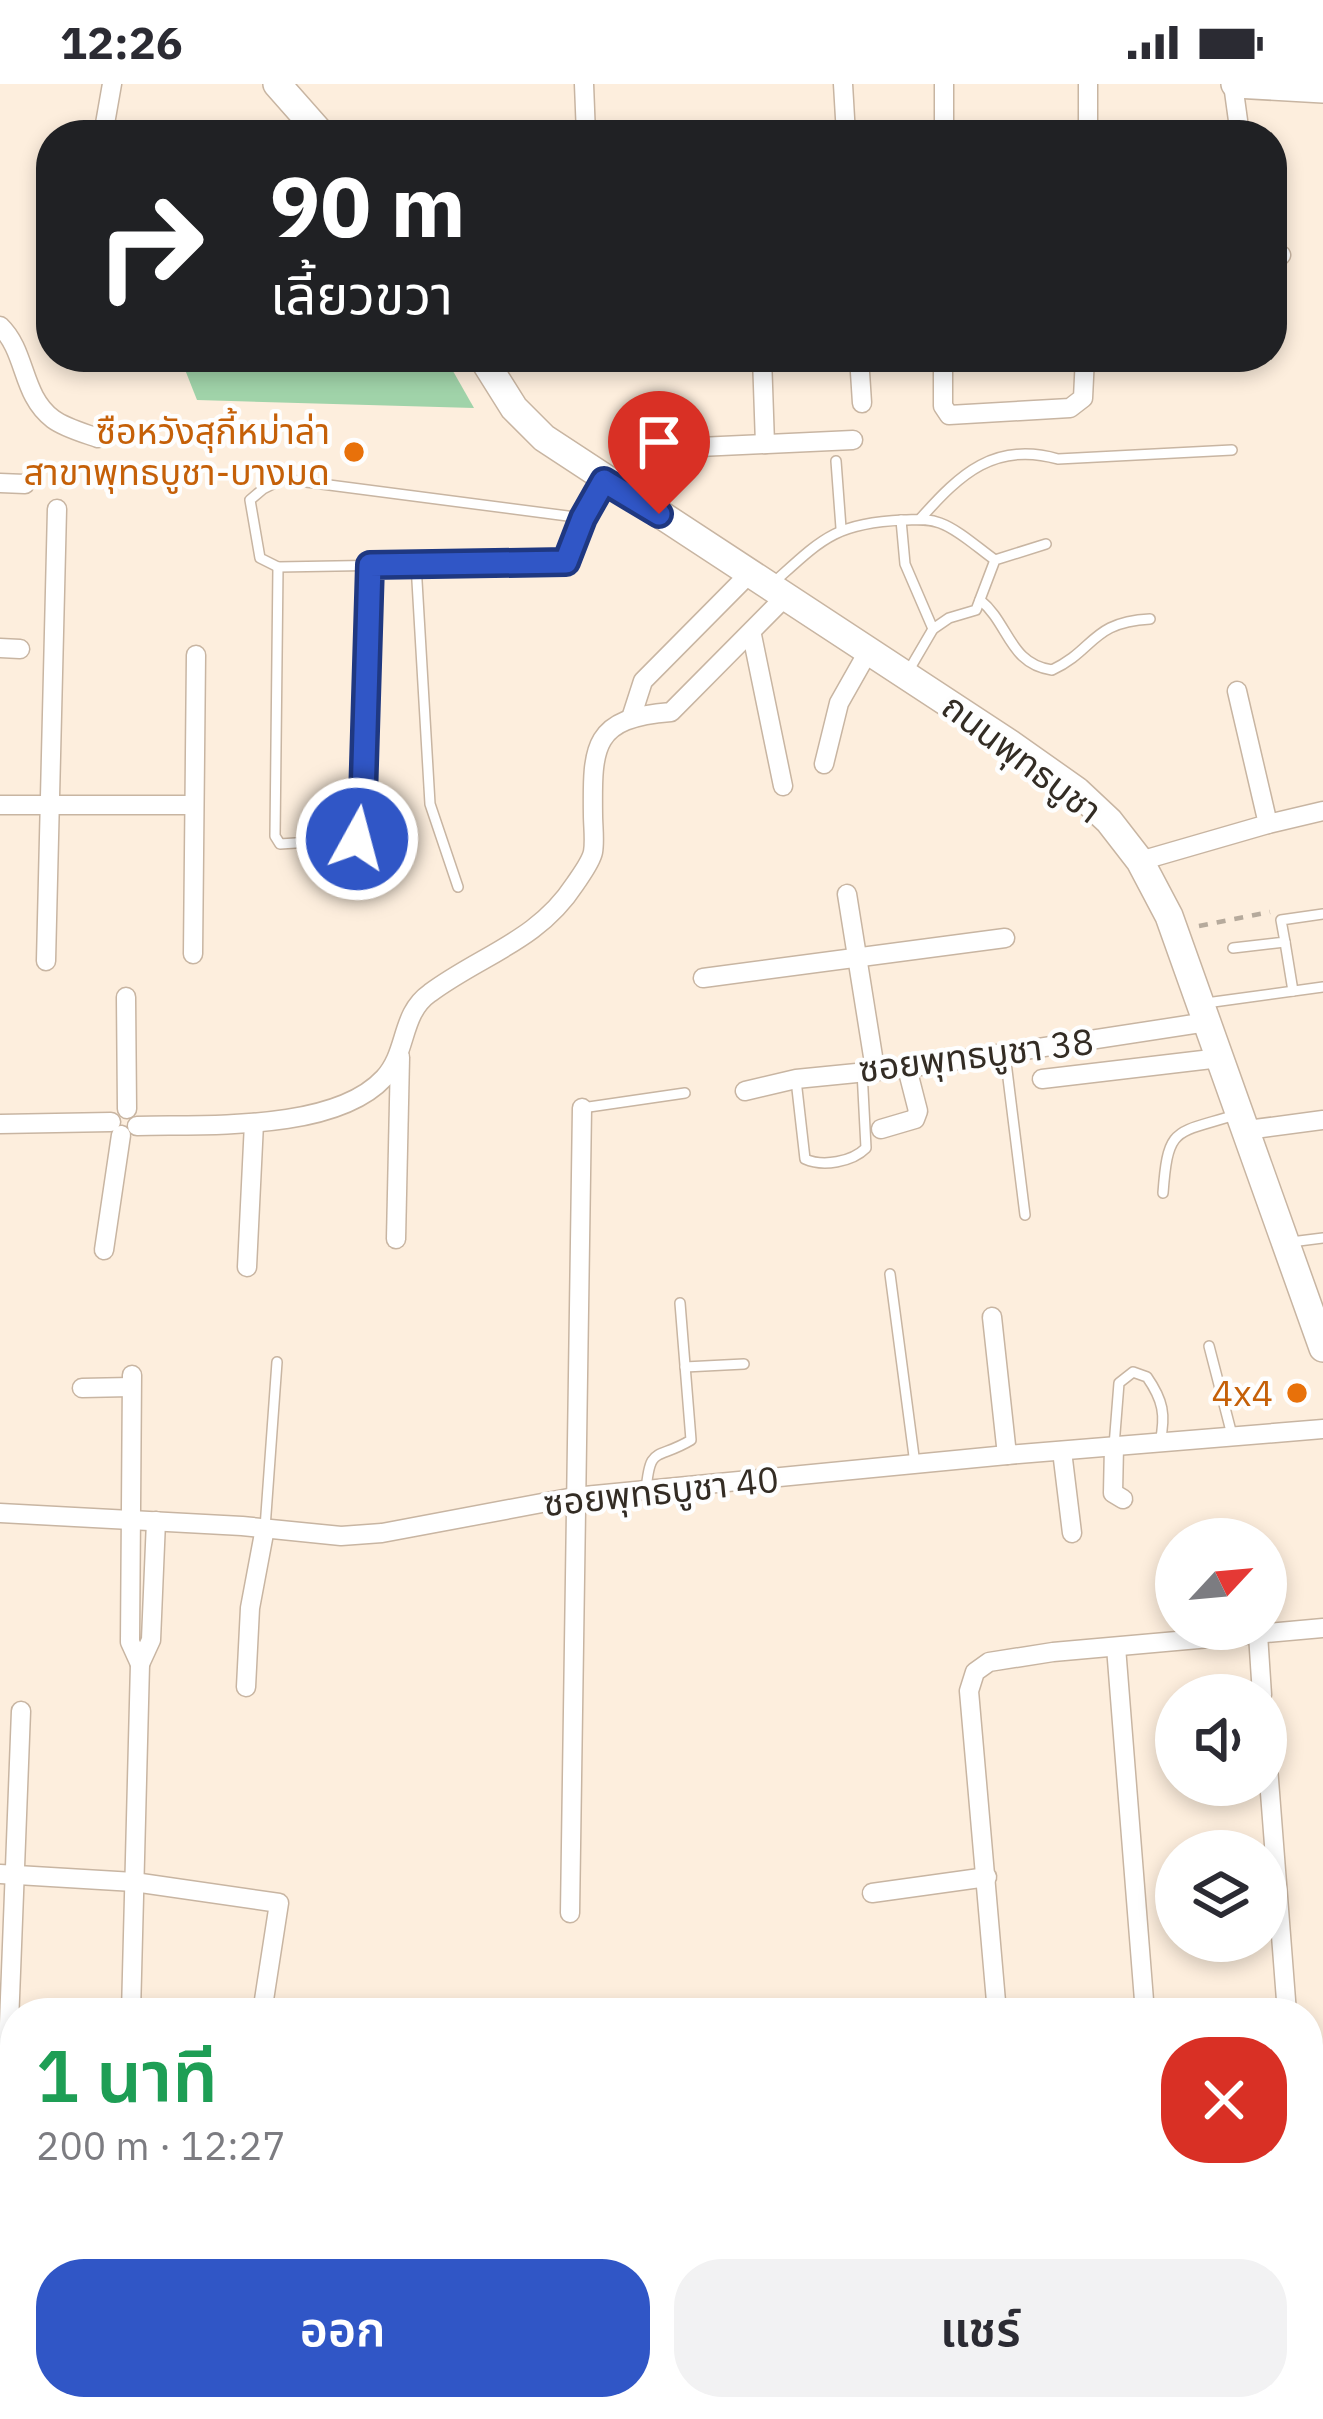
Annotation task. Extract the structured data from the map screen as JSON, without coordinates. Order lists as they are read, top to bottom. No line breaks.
{"streets":{"main road":["ถนนพุทธบูชา"],"street":["ซอยพุทธบูชา 38","ซอยพุทธบูชา 40"]},"crossings":[["ถนนพุทธบูชา","ซอยพุทธบูชา 38"]],"places":["ซือหวังสุกี้หม่าล่า สาขาพุทธบูชา-บางมด","4x4"],"north":"top right","page":{"status":"12:26","turn":["90 m","เลี้ยวขวา"],"heading":["1 นาที","200 m · 12:27"],"buttons":["ออก","แชร์"]}}
